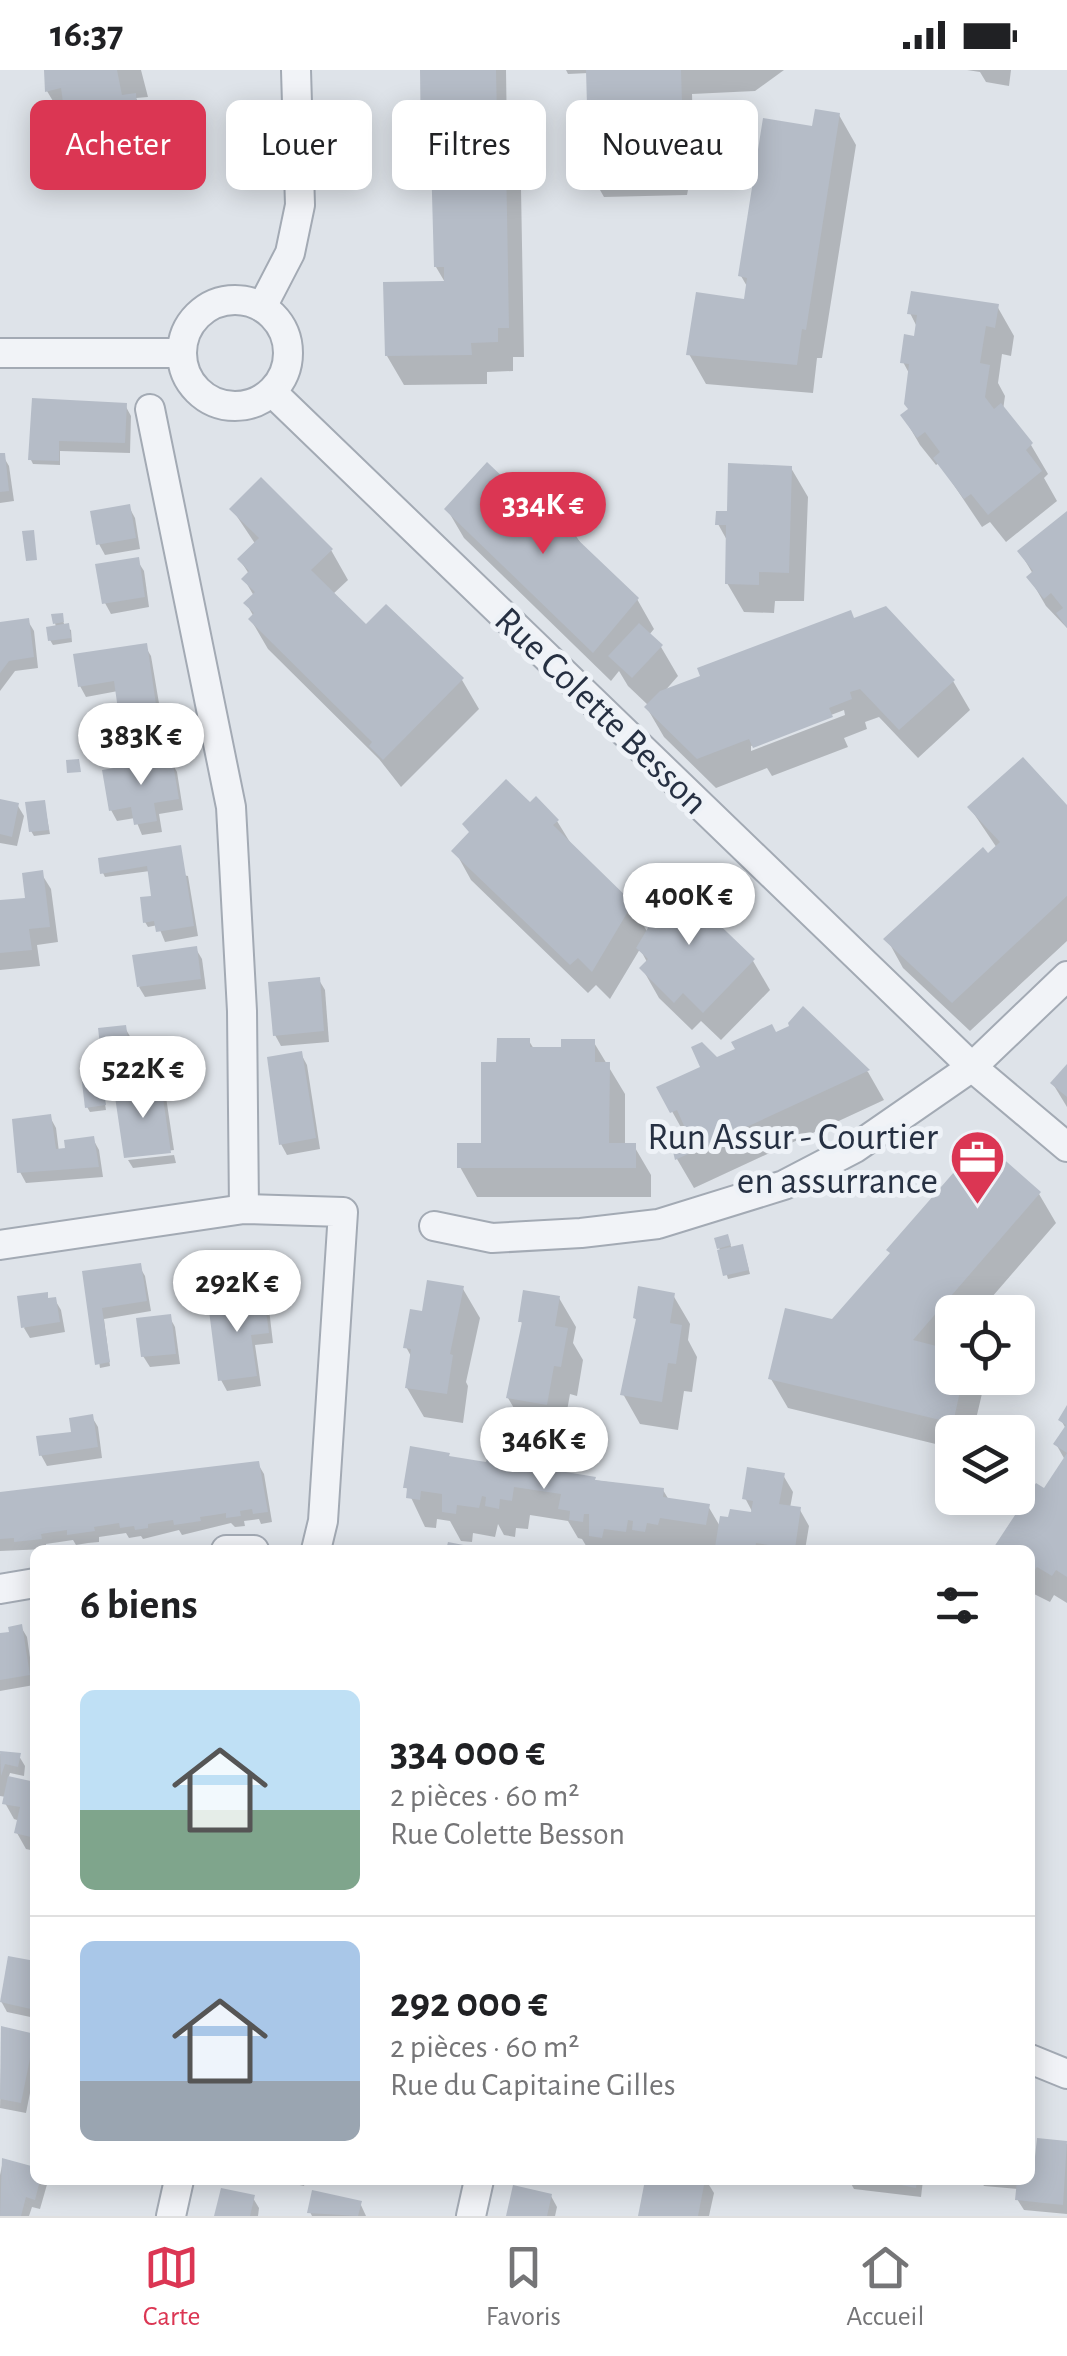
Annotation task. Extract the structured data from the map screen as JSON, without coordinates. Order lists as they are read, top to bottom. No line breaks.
{"streets":{"street":["Rue Colette Besson"]},"places":{"office":["Run Assur - Courtier en assurrance"]},"page":{"status":"16:37","chip":["Acheter","Louer","Filtres","Nouveau"],"price":["334K €","383K €","400K €","522K €","292K €","346K €"],"heading":"6 biens","list":[{"name":"334 000 €","note":"2 pièces · 60 m² · Rue Colette Besson"},{"name":"292 000 €","note":"2 pièces · 60 m² · Rue du Capitaine Gilles"}],"tabs":["Carte","Favoris","Accueil"]}}
